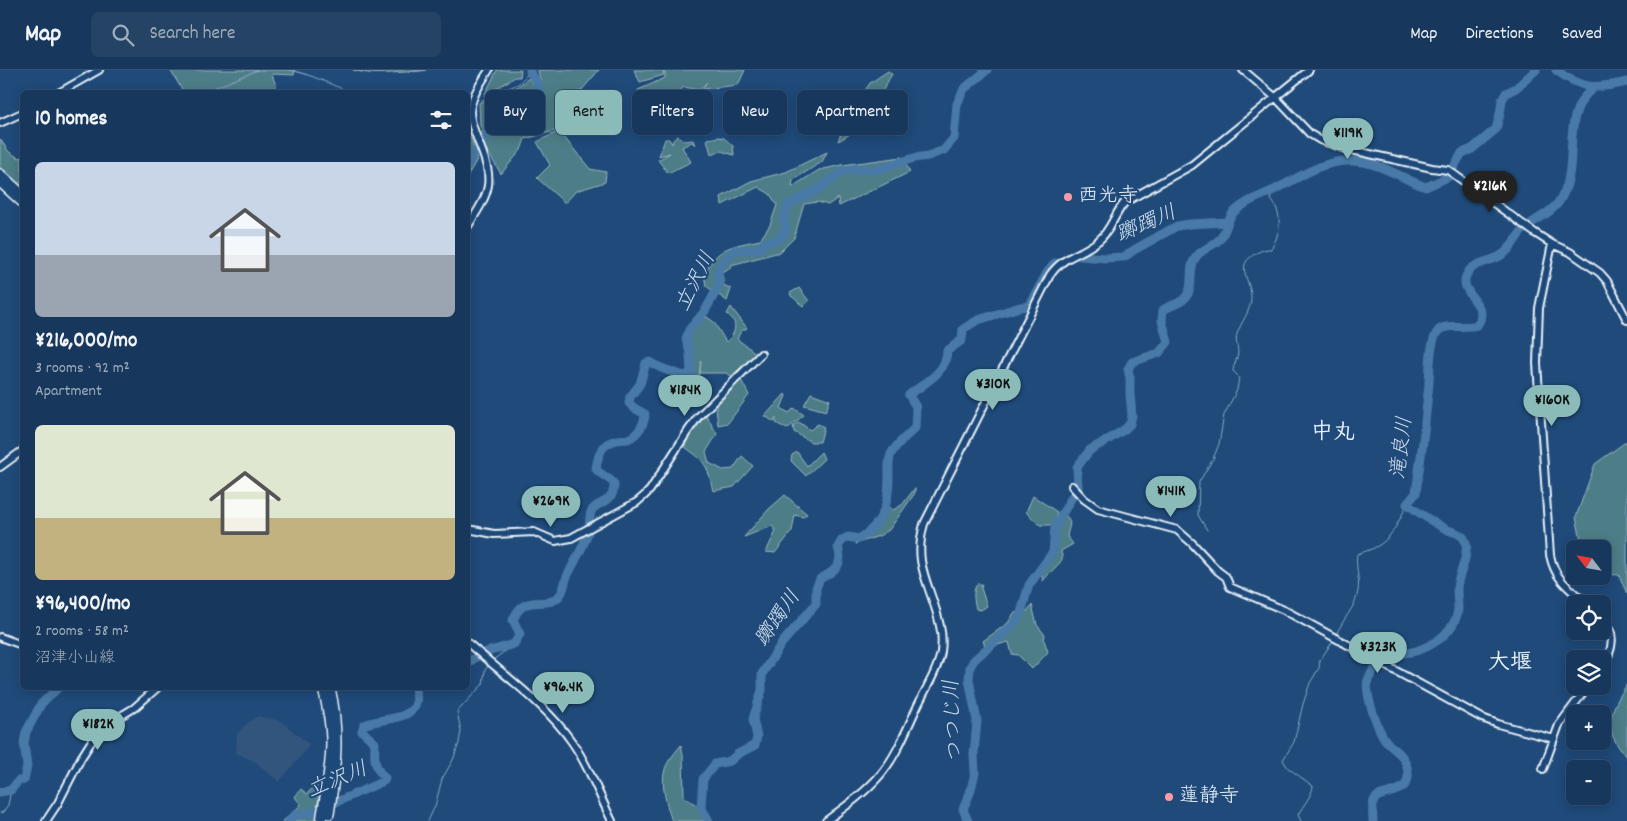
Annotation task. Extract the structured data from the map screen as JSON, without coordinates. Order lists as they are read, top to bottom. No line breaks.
{"districts":["中丸","大堰"],"water":["躑躅川","立沢川","滝良川","つつじ川"],"places":["西光寺","蓮静寺"],"north":"top left","page":{"header":"Map","search":"Search here","nav":["Map","Directions","Saved"],"chip":["Buy","Rent","Filters","New","Apartment"],"heading":"10 homes","price":["¥119K","¥216K","¥310K","¥184K","¥160K","¥141K","¥269K","¥323K","¥96.4K","¥182K"],"list":[{"name":"¥216,000/mo","note":"3 rooms · 92 m² · Apartment"},{"name":"¥96,400/mo","note":"2 rooms · 58 m² · 沼津小山線"}],"map_buttons":["+","−"]}}
